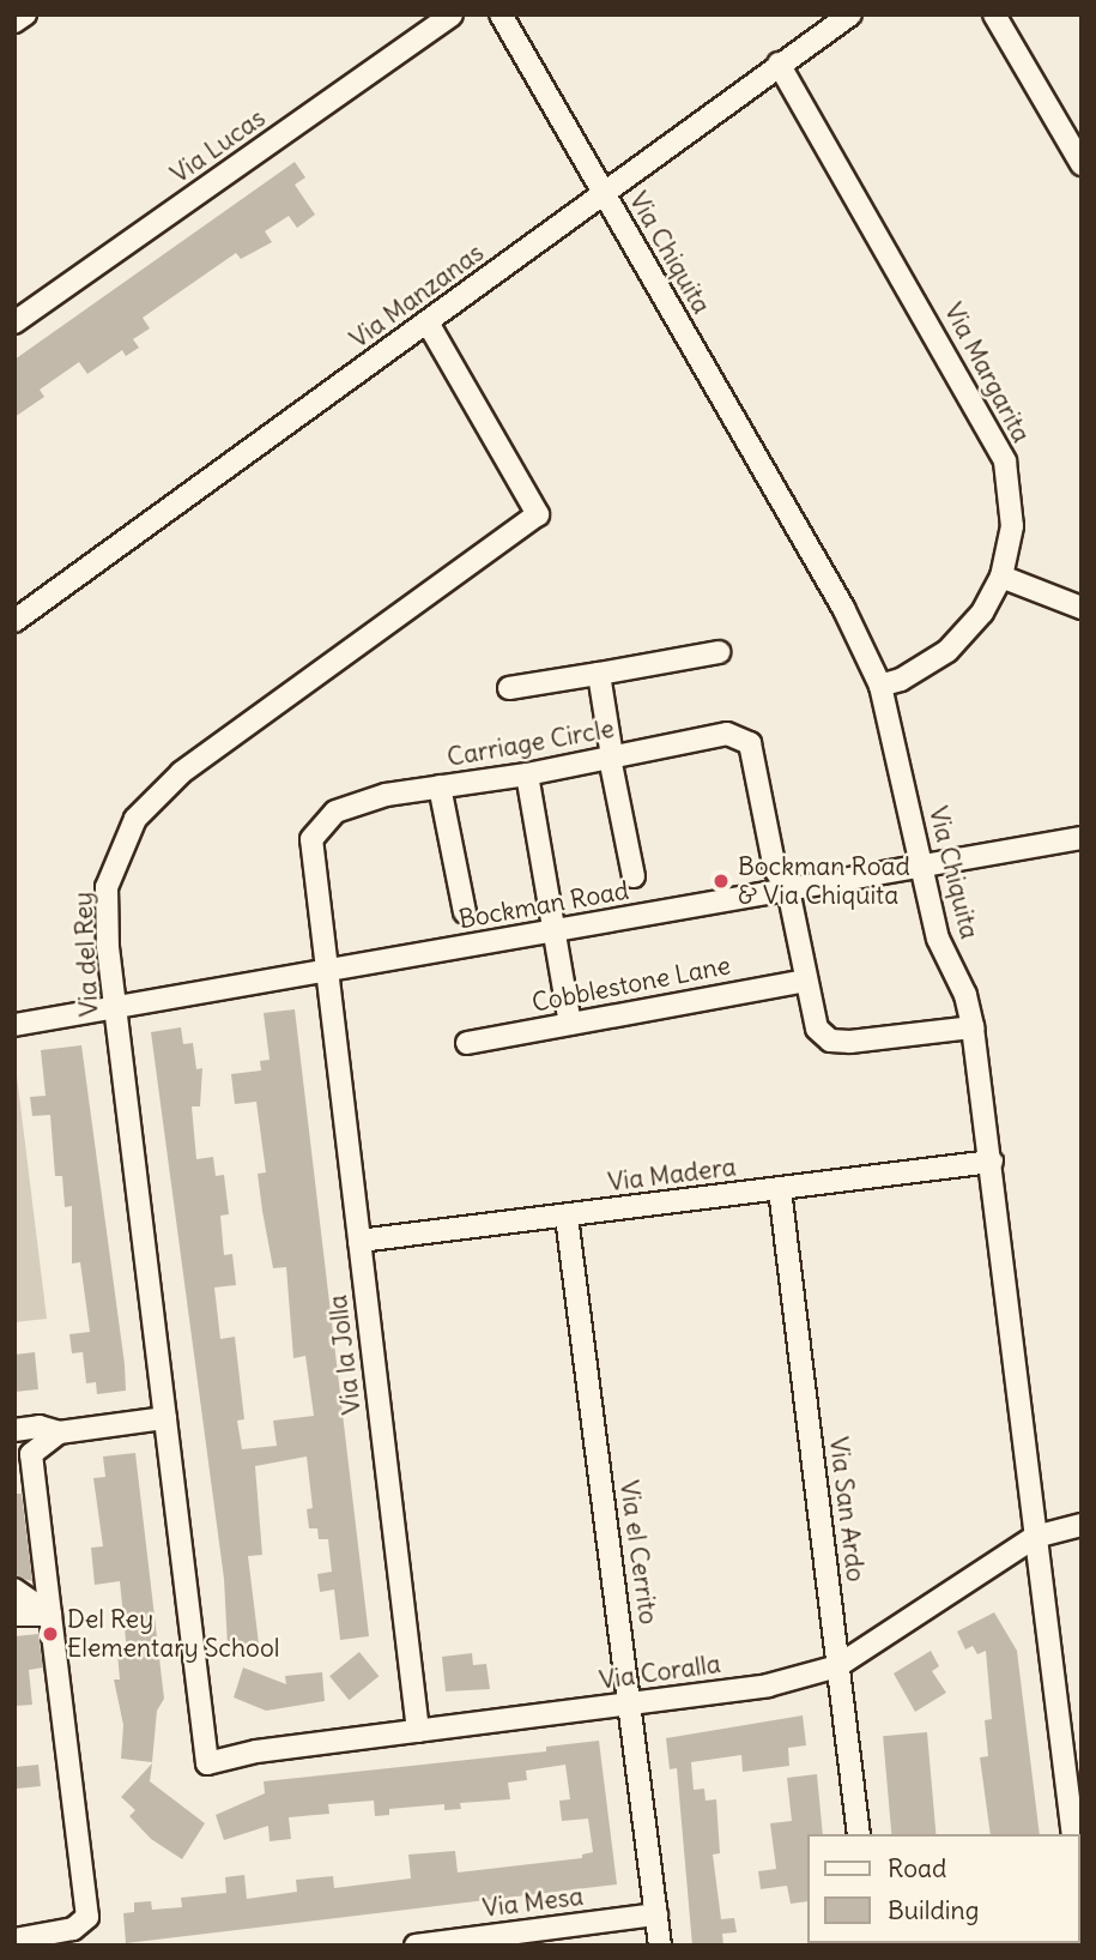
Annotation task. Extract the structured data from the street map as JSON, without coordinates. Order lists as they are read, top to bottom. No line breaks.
{"streets":{"street":["Via Lucas","Via Chiquita","Via Manzanas","Via Margarita","Carriage Circle","Bockman Road","Via del Rey","Cobblestone Lane","Via Madera","Via la Jolla","Via San Ardo","Via el Cerrito","Via Coralla","Via Mesa"]},"crossings":[["Via Chiquita","Via Manzanas"],["Via Chiquita","Via Margarita"],["Via Chiquita","Bockman Road"],["Via Chiquita","Via Madera"],["Via Chiquita","Via Coralla"],["Via Manzanas","Via Margarita"],["Via Manzanas","Via del Rey"],["Carriage Circle","Bockman Road"],["Carriage Circle","Via la Jolla"],["Bockman Road","Via del Rey"],["Bockman Road","Via la Jolla"],["Via del Rey","Via Coralla"],["Via Madera","Via la Jolla"],["Via Madera","Via San Ardo"],["Via Madera","Via el Cerrito"],["Via la Jolla","Via Coralla"],["Via San Ardo","Via Coralla"],["Via el Cerrito","Via Coralla"],["Via el Cerrito","Via Mesa"]],"places":["Bockman Road & Via Chiquita","Del Rey Elementary School"],"legend":["Road","Building"]}
